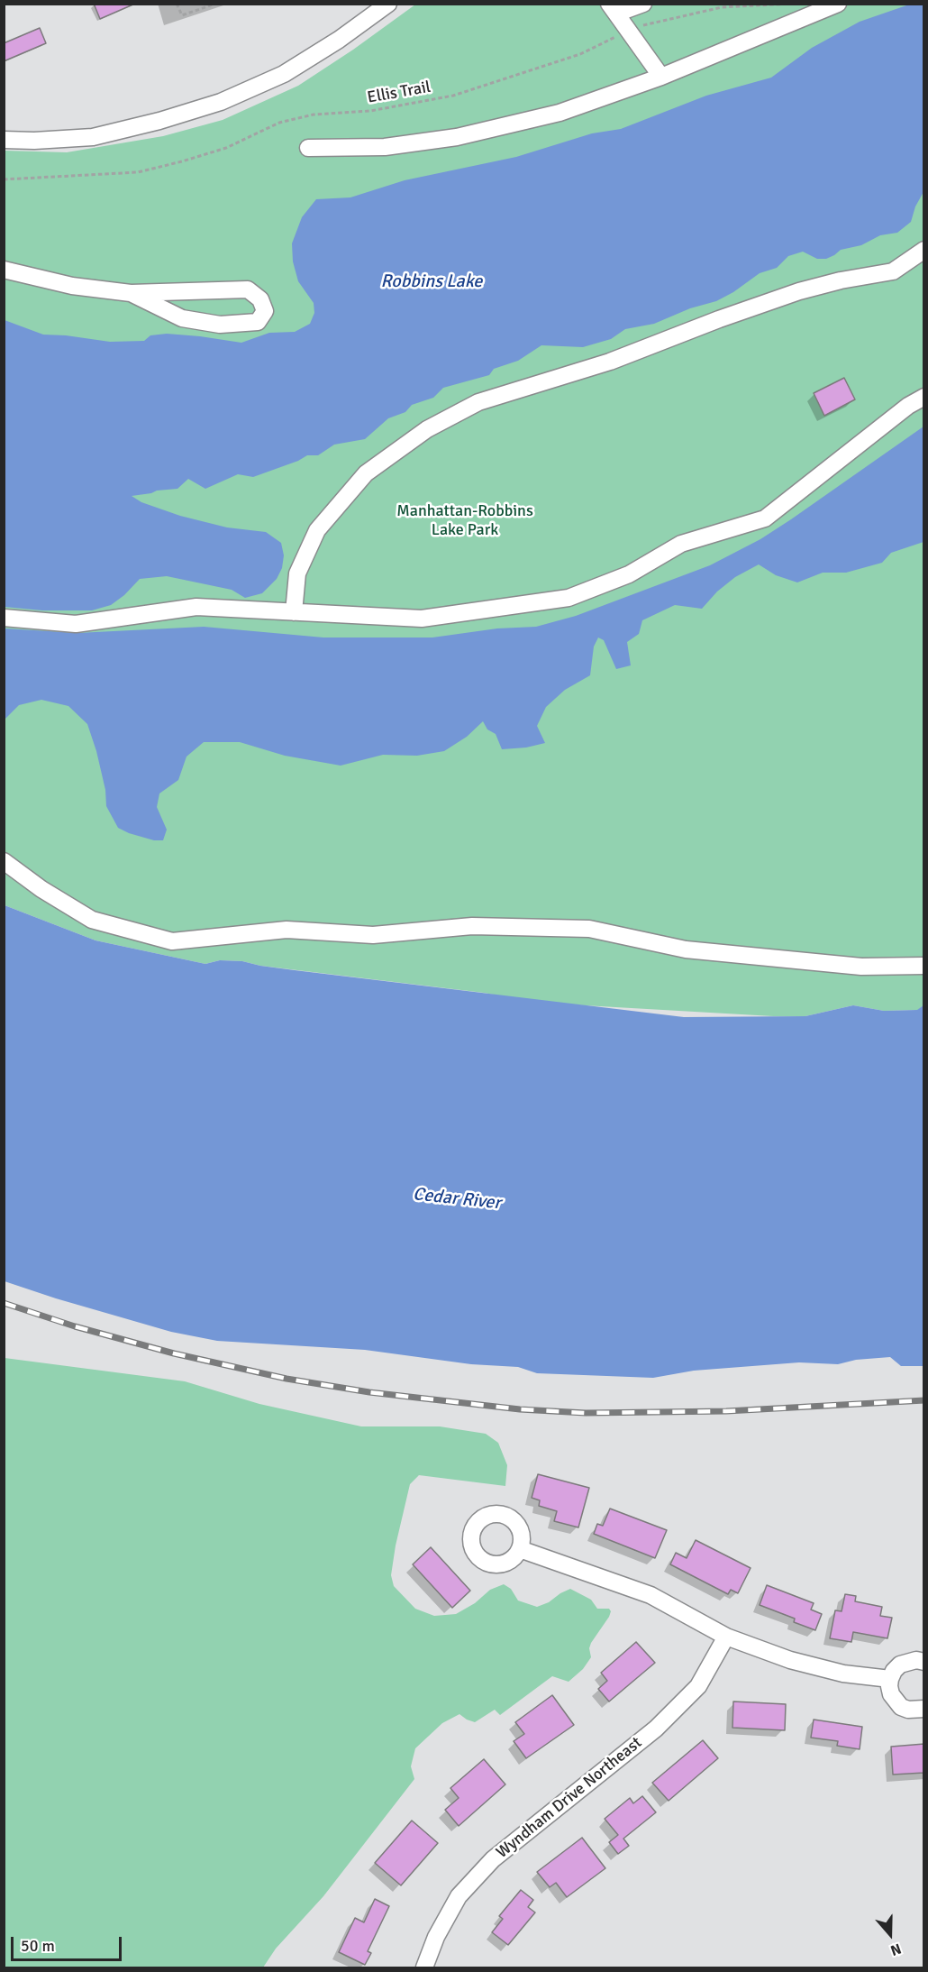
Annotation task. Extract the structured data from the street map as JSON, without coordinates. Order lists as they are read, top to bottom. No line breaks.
{"streets":{"street":["Wyndham Drive Northeast"],"path":["Ellis Trail"]},"water":["Robbins Lake","Cedar River"],"parks":["Manhattan-Robbins Lake Park"],"scale_bar":"50 m","north":"bottom"}
